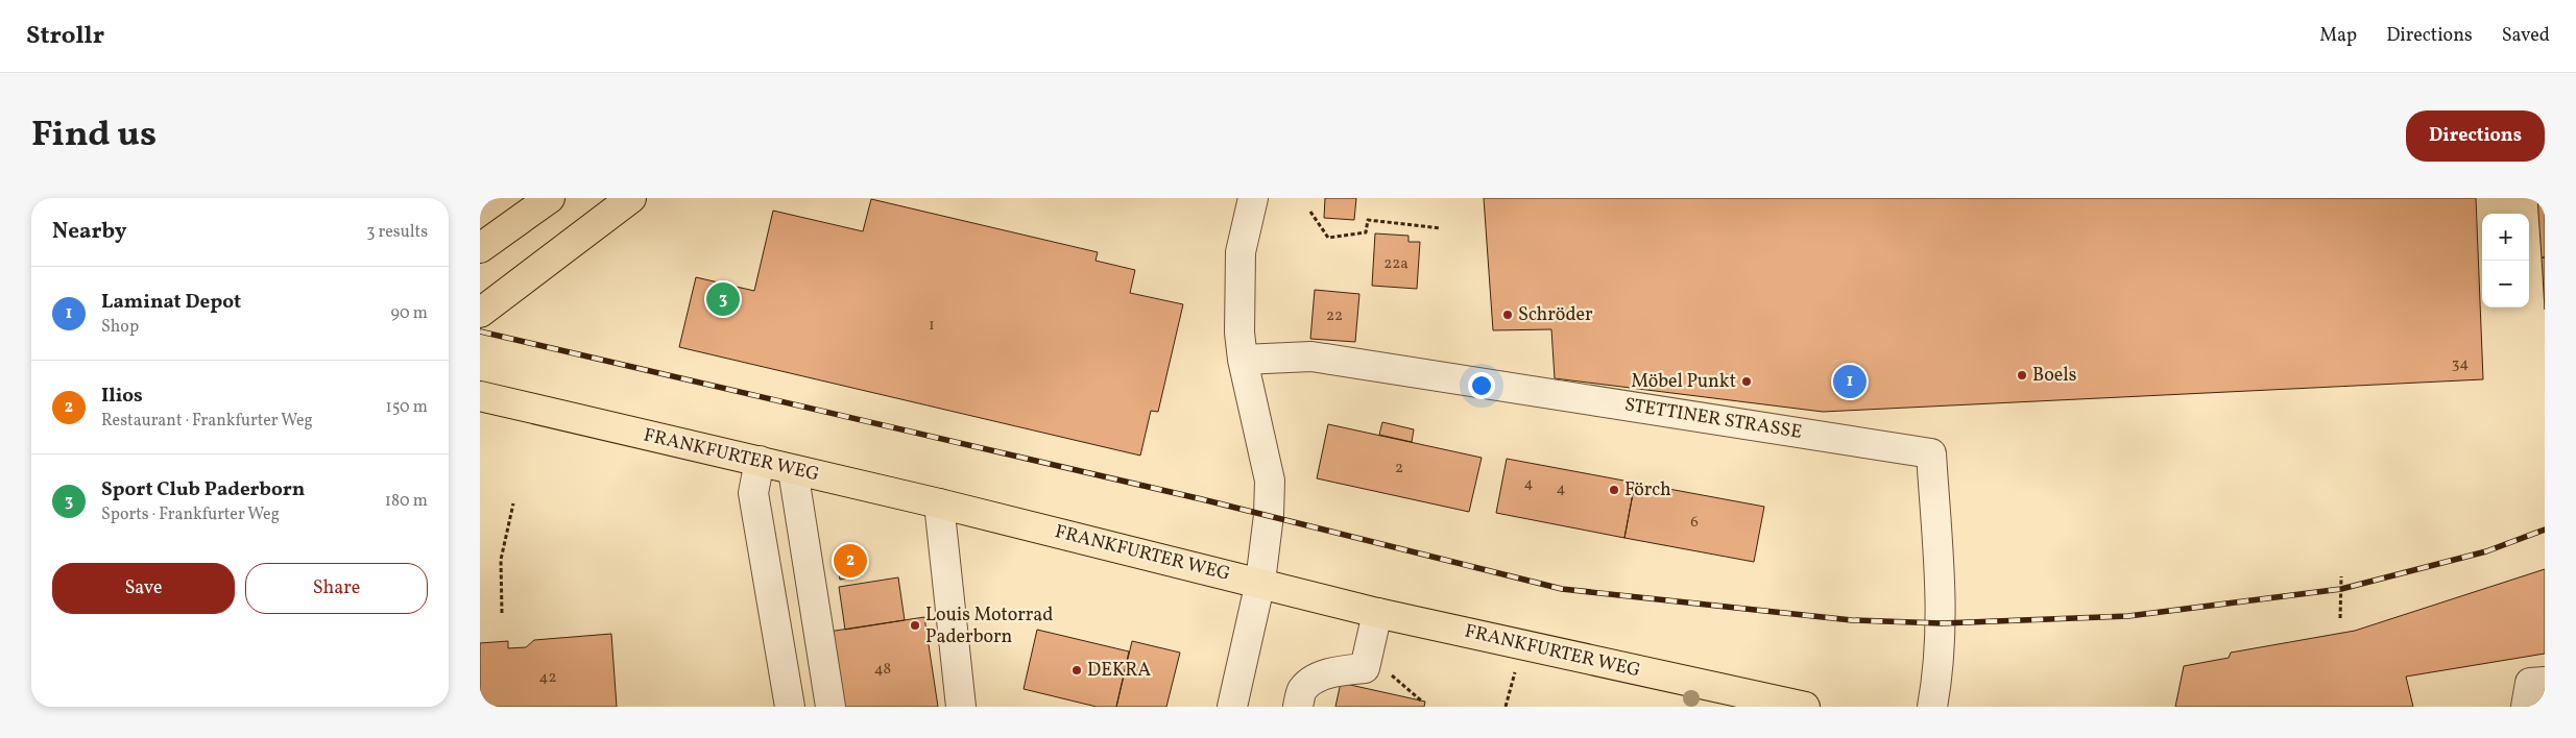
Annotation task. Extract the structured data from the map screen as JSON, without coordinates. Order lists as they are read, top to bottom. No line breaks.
{"streets":{"main road":["FRANKFURTER WEG"],"street":["STETTINER STRASSE"]},"places":["Schröder","Boels","Möbel Punkt","Förch","Louis Motorrad Paderborn","DEKRA"],"house_numbers":["22a","22","1","34","2","4","4","6","48","42"],"page":{"header":"Strollr","nav":["Map","Directions","Saved"],"title":"Find us","buttons":["Directions",["Save","Share"]],"heading":["Nearby","3 results"],"map_buttons":["+","−"],"list":[{"mark":"1","name":"Laminat Depot","note":"Shop","value":"90 m"},{"mark":"2","name":"Ilios","note":"Restaurant · Frankfurter Weg","value":"150 m"},{"mark":"3","name":"Sport Club Paderborn","note":"Sports · Frankfurter Weg","value":"180 m"}],"pins":["3","1","2"]}}
